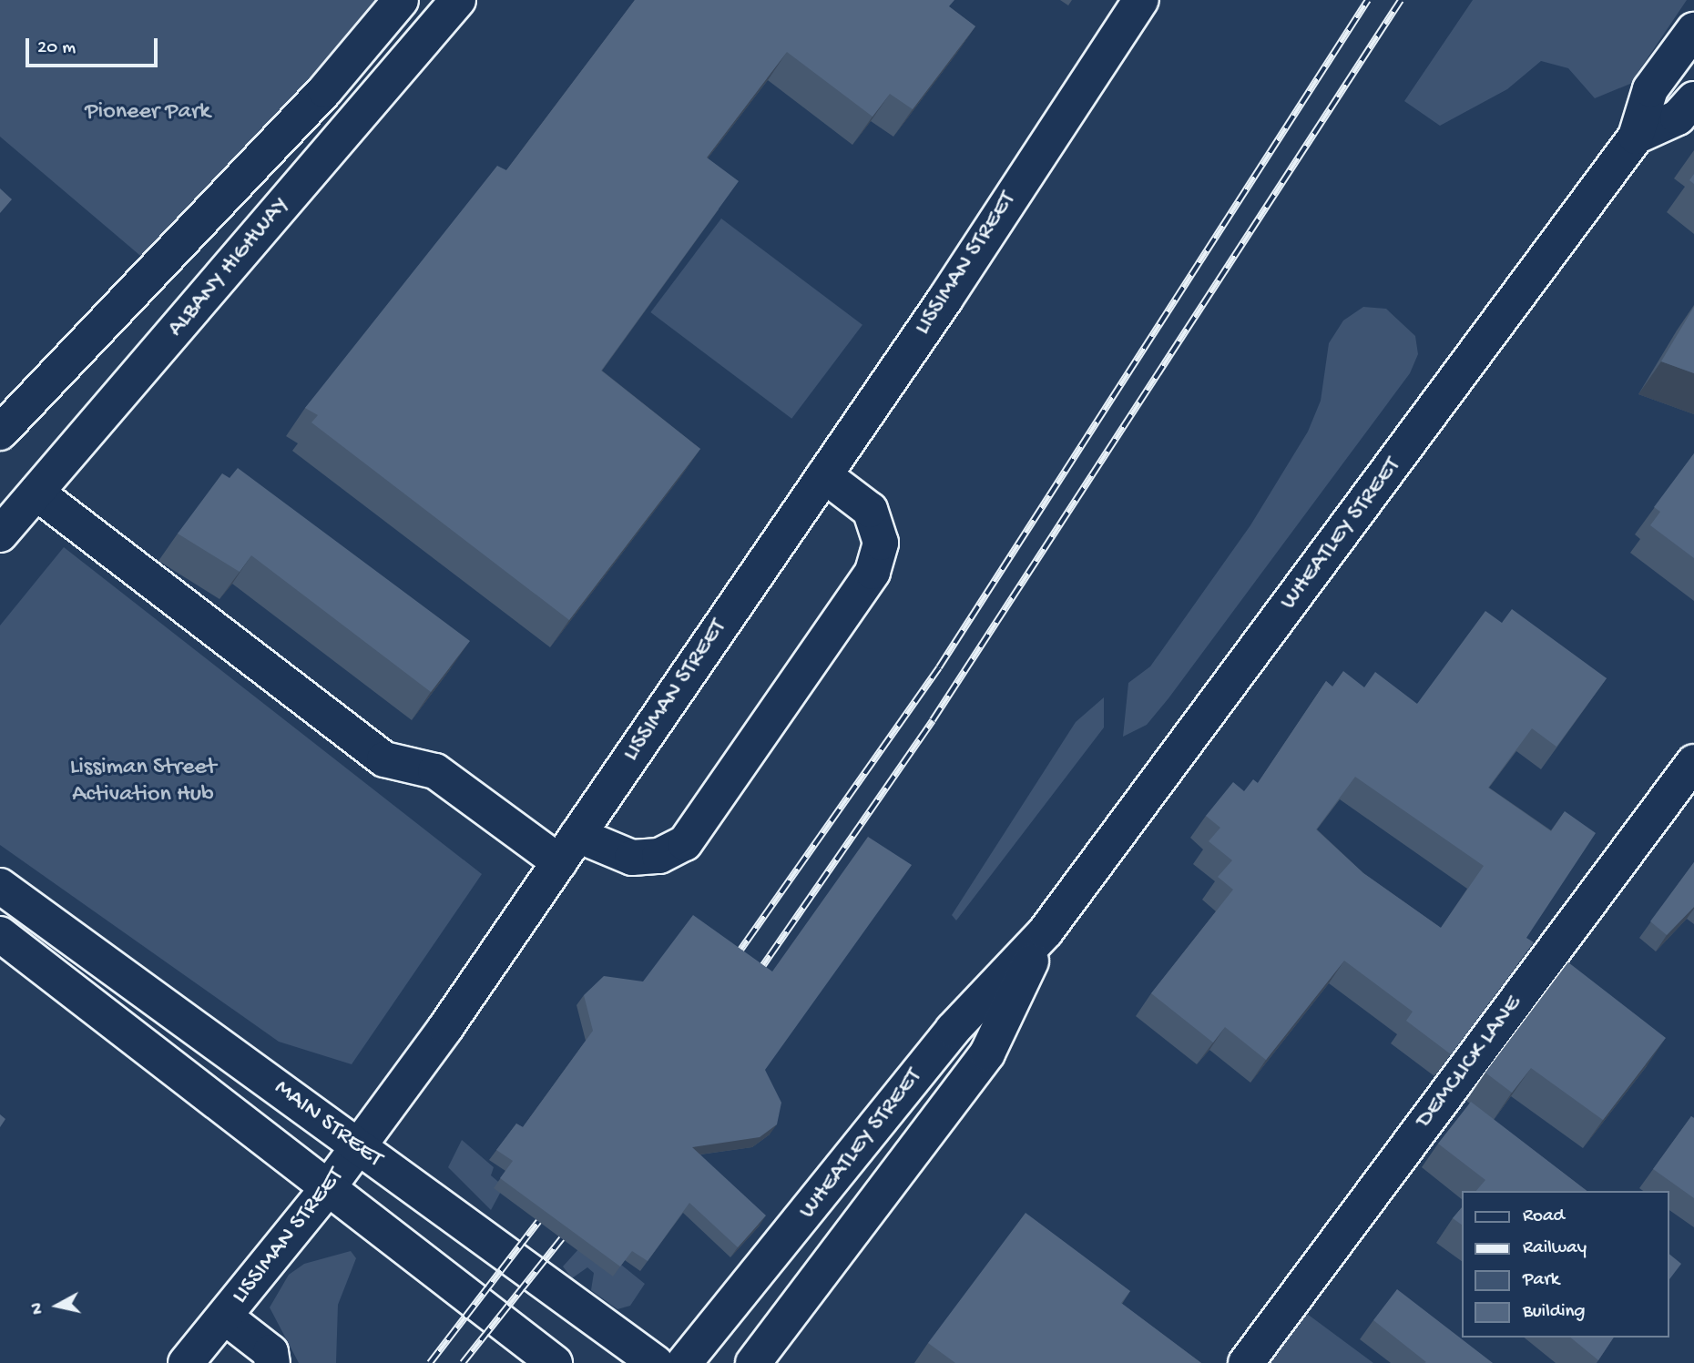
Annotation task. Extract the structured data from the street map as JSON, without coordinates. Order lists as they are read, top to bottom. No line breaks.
{"streets":{"main road":["LISSIMAN STREET","ALBANY HIGHWAY","WHEATLEY STREET","DEMCLICK LANE","MAIN STREET"]},"crossings":[["LISSIMAN STREET","MAIN STREET"]],"parks":["Pioneer Park","Lissiman Street Activation Hub"],"legend":["Road","Railway","Park","Building"],"scale_bar":"20 m","north":"left"}
